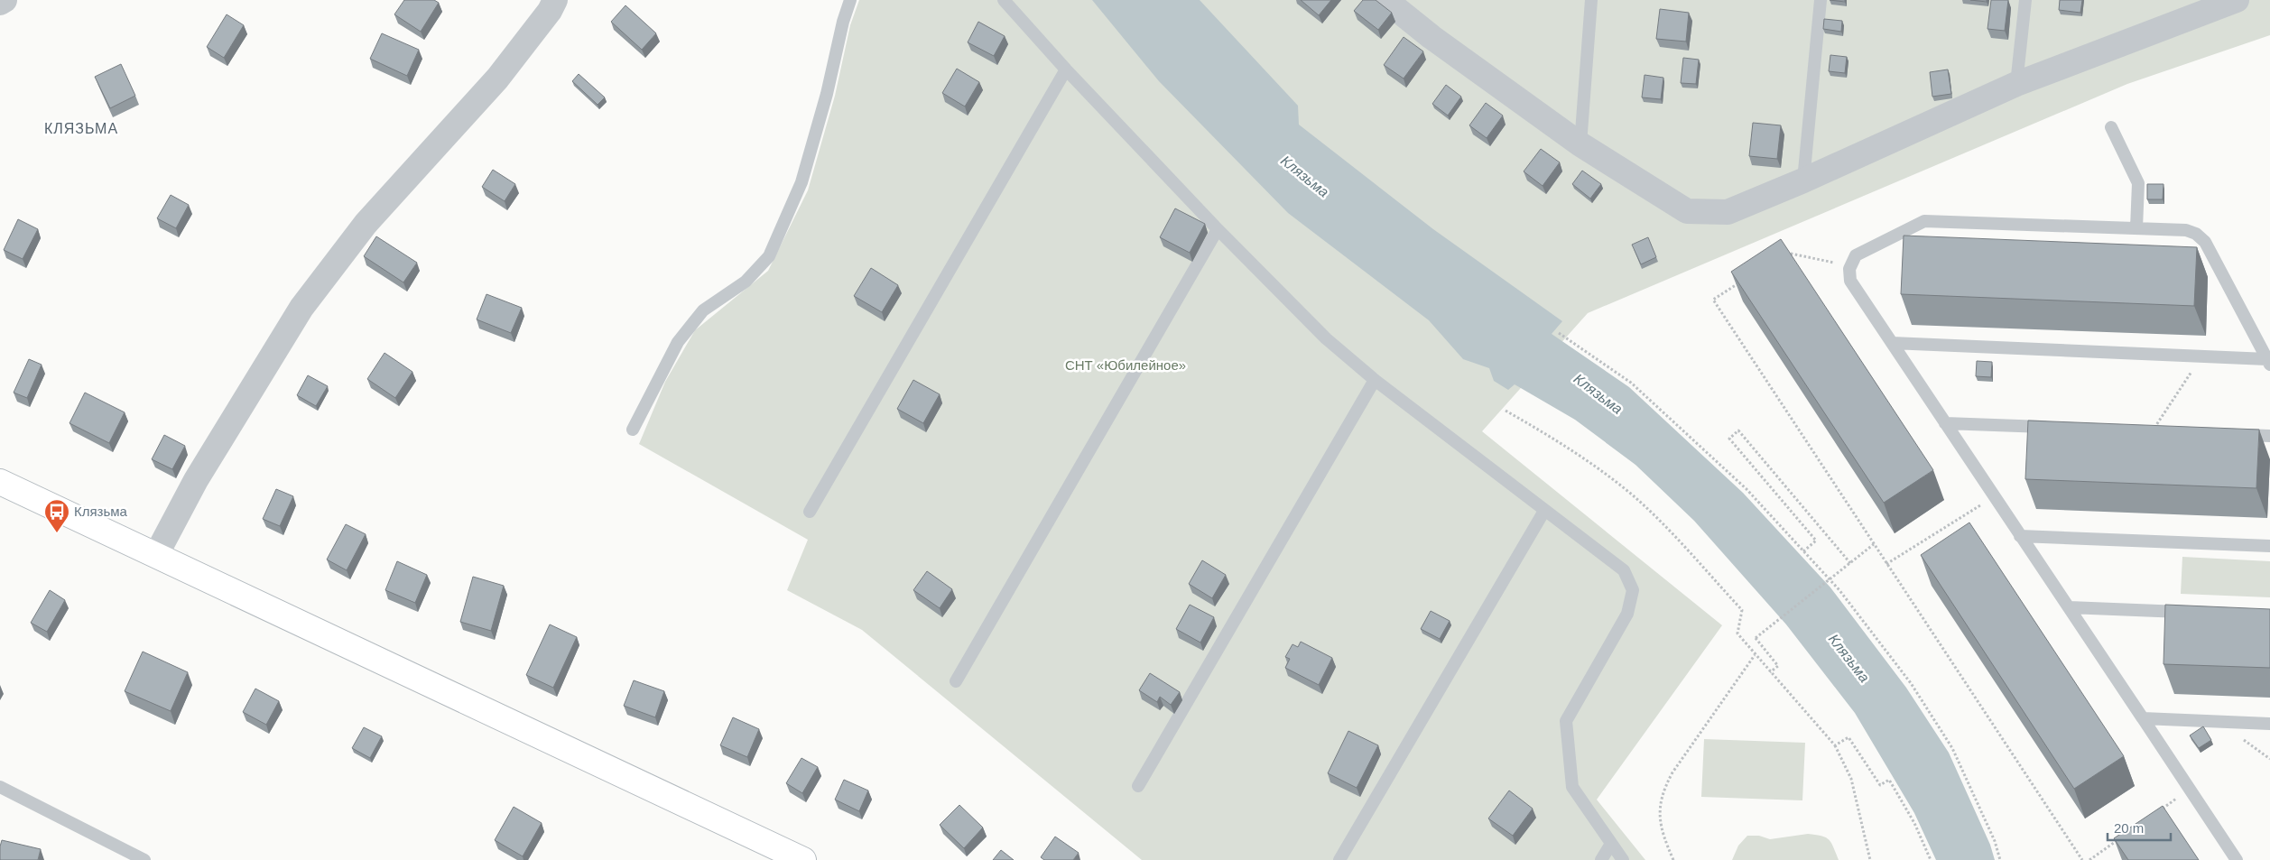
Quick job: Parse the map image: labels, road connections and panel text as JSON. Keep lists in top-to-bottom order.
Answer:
{
  "districts": ["КЛЯЗЬМА"],
  "water": ["Клязьма"],
  "parks": ["СНТ «Юбилейное»"],
  "places": {
    "bus stop": ["Клязьма"]
  },
  "scale_bar": "20 m"
}
